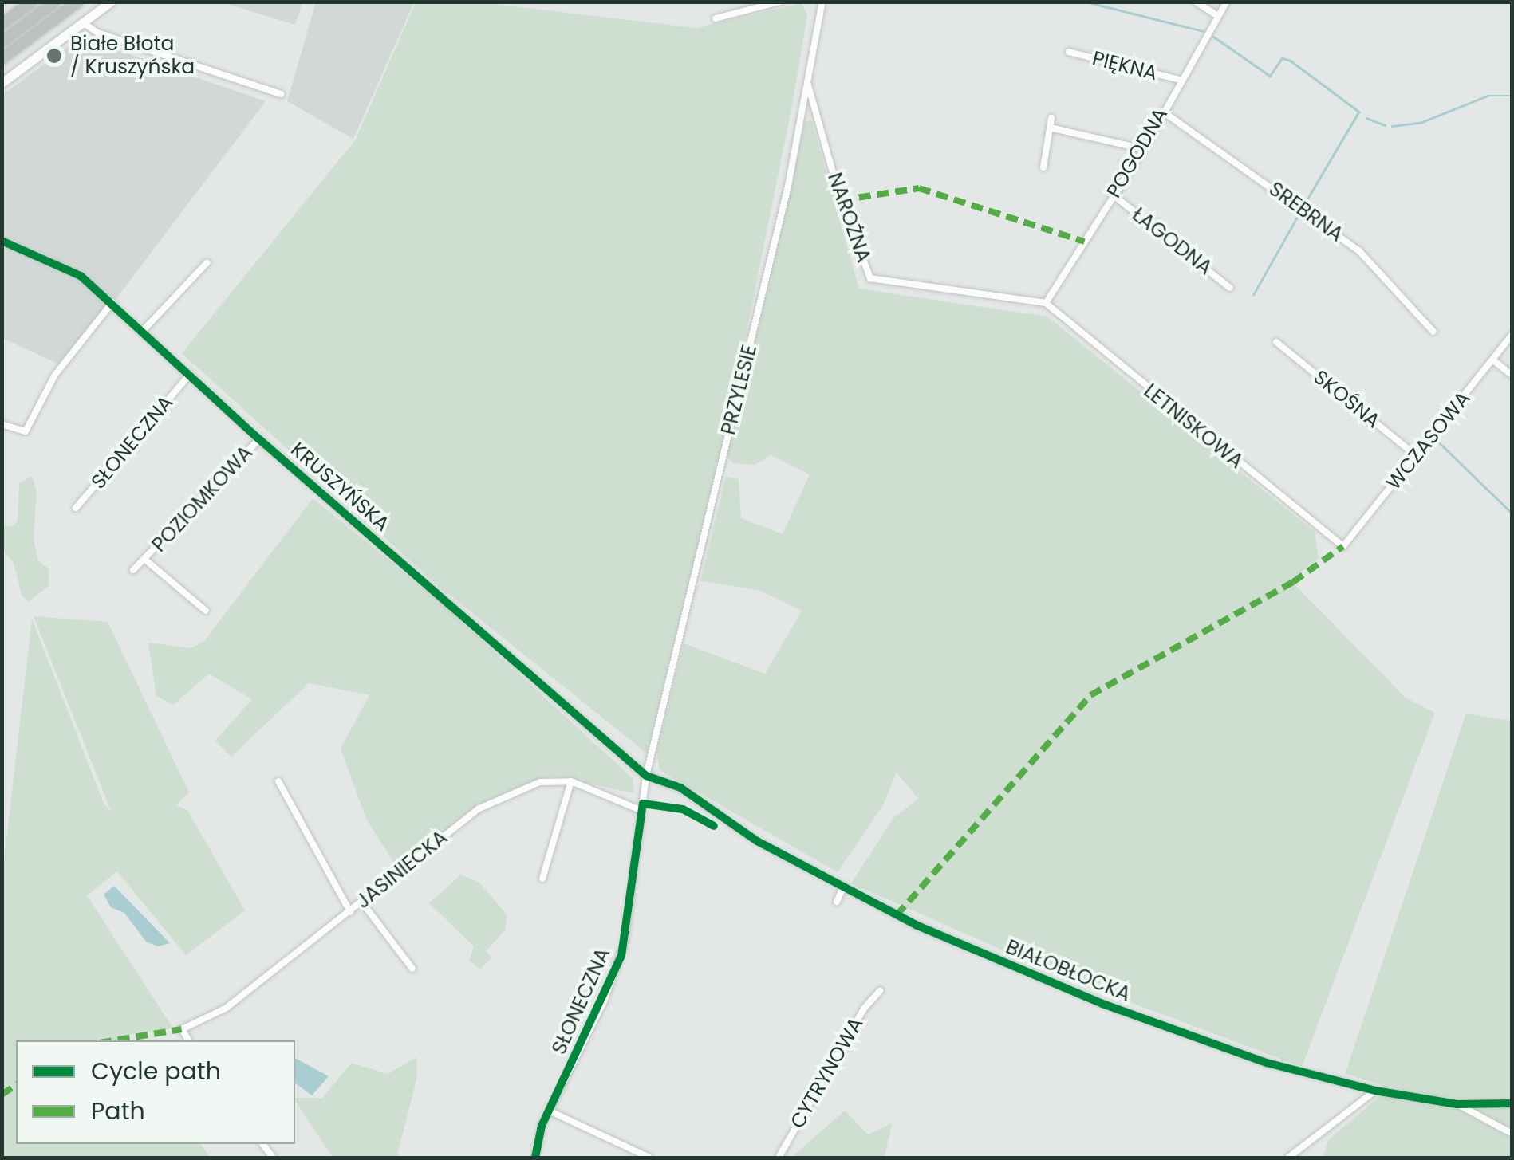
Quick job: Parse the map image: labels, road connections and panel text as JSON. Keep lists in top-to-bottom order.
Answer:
{
  "streets": {
    "street": [
      "PIĘKNA",
      "POGODNA",
      "SREBRNA",
      "NAROŻNA",
      "ŁAGODNA",
      "PRZYLESIE",
      "SKOŚNA",
      "LETNISKOWA",
      "WCZASOWA",
      "SŁONECZNA",
      "KRUSZYŃSKA",
      "POZIOMKOWA",
      "JASINIECKA",
      "BIAŁOBŁOCKA",
      "CYTRYNOWA"
    ]
  },
  "crossings": [
    ["PIĘKNA", "POGODNA"],
    ["POGODNA", "SREBRNA"],
    ["POGODNA", "NAROŻNA"],
    ["POGODNA", "ŁAGODNA"],
    ["POGODNA", "LETNISKOWA"],
    ["NAROŻNA", "PRZYLESIE"],
    ["NAROŻNA", "LETNISKOWA"],
    ["PRZYLESIE", "SŁONECZNA"],
    ["PRZYLESIE", "KRUSZYŃSKA"],
    ["PRZYLESIE", "BIAŁOBŁOCKA"],
    ["SKOŚNA", "WCZASOWA"],
    ["LETNISKOWA", "WCZASOWA"],
    ["SŁONECZNA", "KRUSZYŃSKA"],
    ["SŁONECZNA", "BIAŁOBŁOCKA"],
    ["KRUSZYŃSKA", "POZIOMKOWA"],
    ["KRUSZYŃSKA", "BIAŁOBŁOCKA"]
  ],
  "places": ["Białe Błota / Kruszyńska"],
  "legend": ["Cycle path", "Path"]
}
